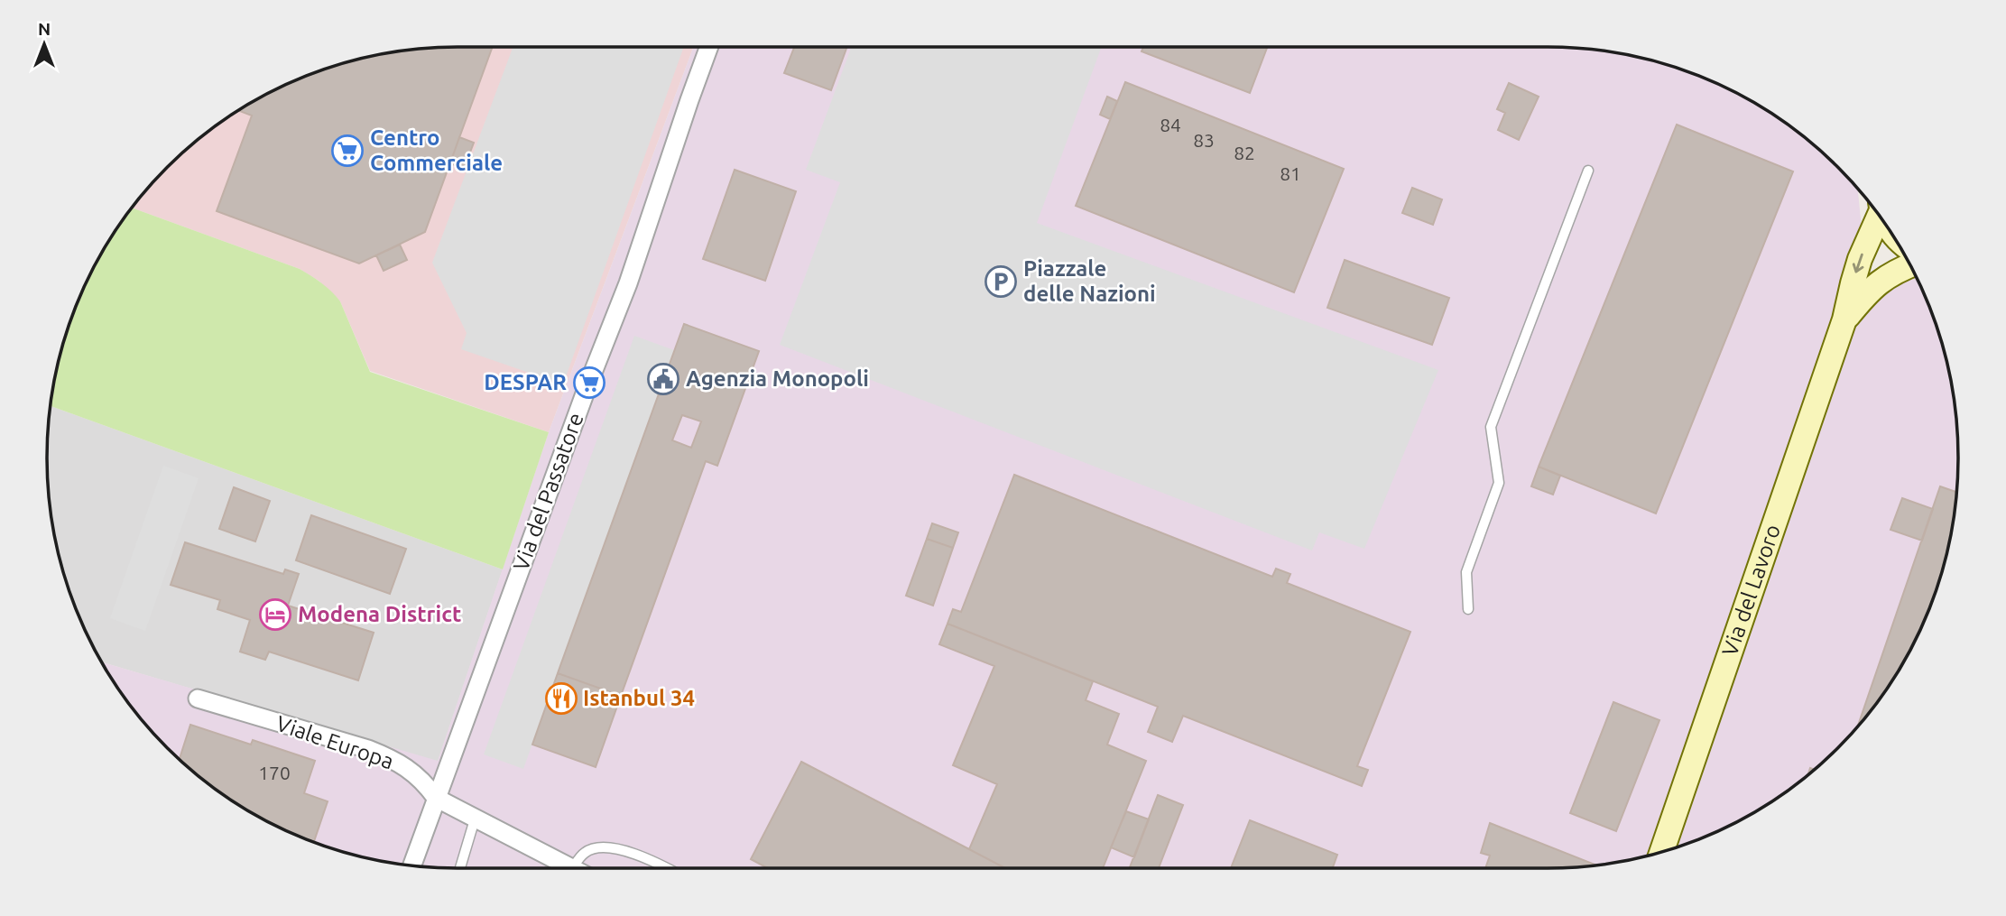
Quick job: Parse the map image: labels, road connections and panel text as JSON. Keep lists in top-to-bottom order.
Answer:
{
  "streets": {
    "main road": ["Via del Lavoro"],
    "street": ["Via del Passatore", "Viale Europa"]
  },
  "crossings": [
    ["Via del Passatore", "Viale Europa"]
  ],
  "places": {
    "supermarket": ["Centro Commerciale", "DESPAR"],
    "parking": ["Piazzale delle Nazioni"],
    "public building": ["Agenzia Monopoli"],
    "hotel": ["Modena District"],
    "restaurant": ["Istanbul 34"]
  },
  "house_numbers": [
    "84",
    "83",
    "82",
    "81",
    "170"
  ],
  "north": "top"
}
